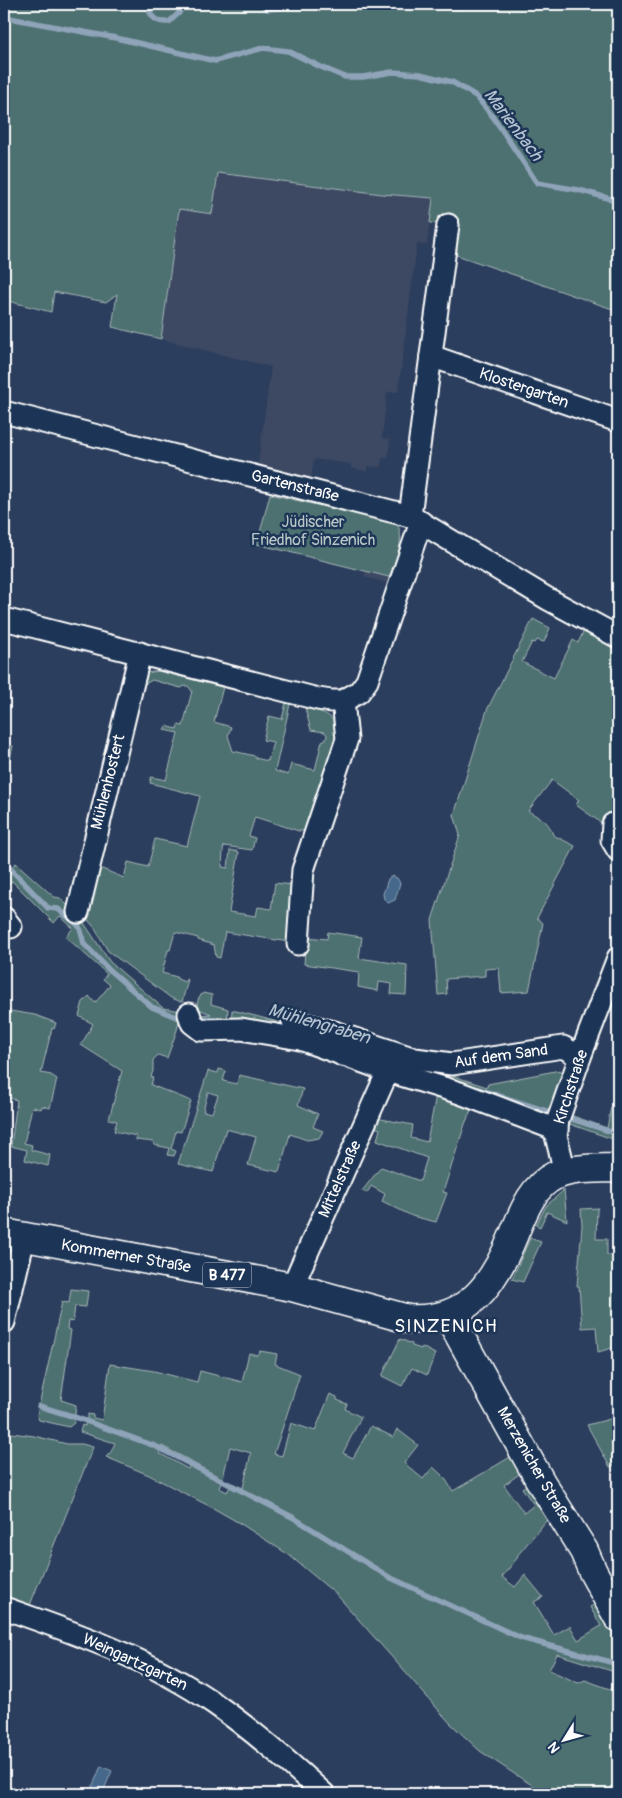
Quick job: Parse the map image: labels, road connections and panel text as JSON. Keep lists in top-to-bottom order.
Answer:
{
  "streets": {
    "main road": ["Kommerner Straße", "B 477", "Merzenicher Straße"],
    "street": [
      "Klostergarten",
      "Gartenstraße",
      "Mühlenhostert",
      "Auf dem Sand",
      "Kirchstraße",
      "Mittelstraße",
      "Weingartzgarten"
    ]
  },
  "crossings": [
    ["Auf dem Sand", "Kirchstraße"],
    ["Auf dem Sand", "Mittelstraße"],
    ["Kirchstraße", "Kommerner Straße"],
    ["Mittelstraße", "Kommerner Straße"],
    ["Kommerner Straße", "Merzenicher Straße"]
  ],
  "districts": ["SINZENICH"],
  "water": ["Marienbach", "Mühlengraben"],
  "parks": ["Jüdischer Friedhof Sinzenich"],
  "north": "bottom left"
}
